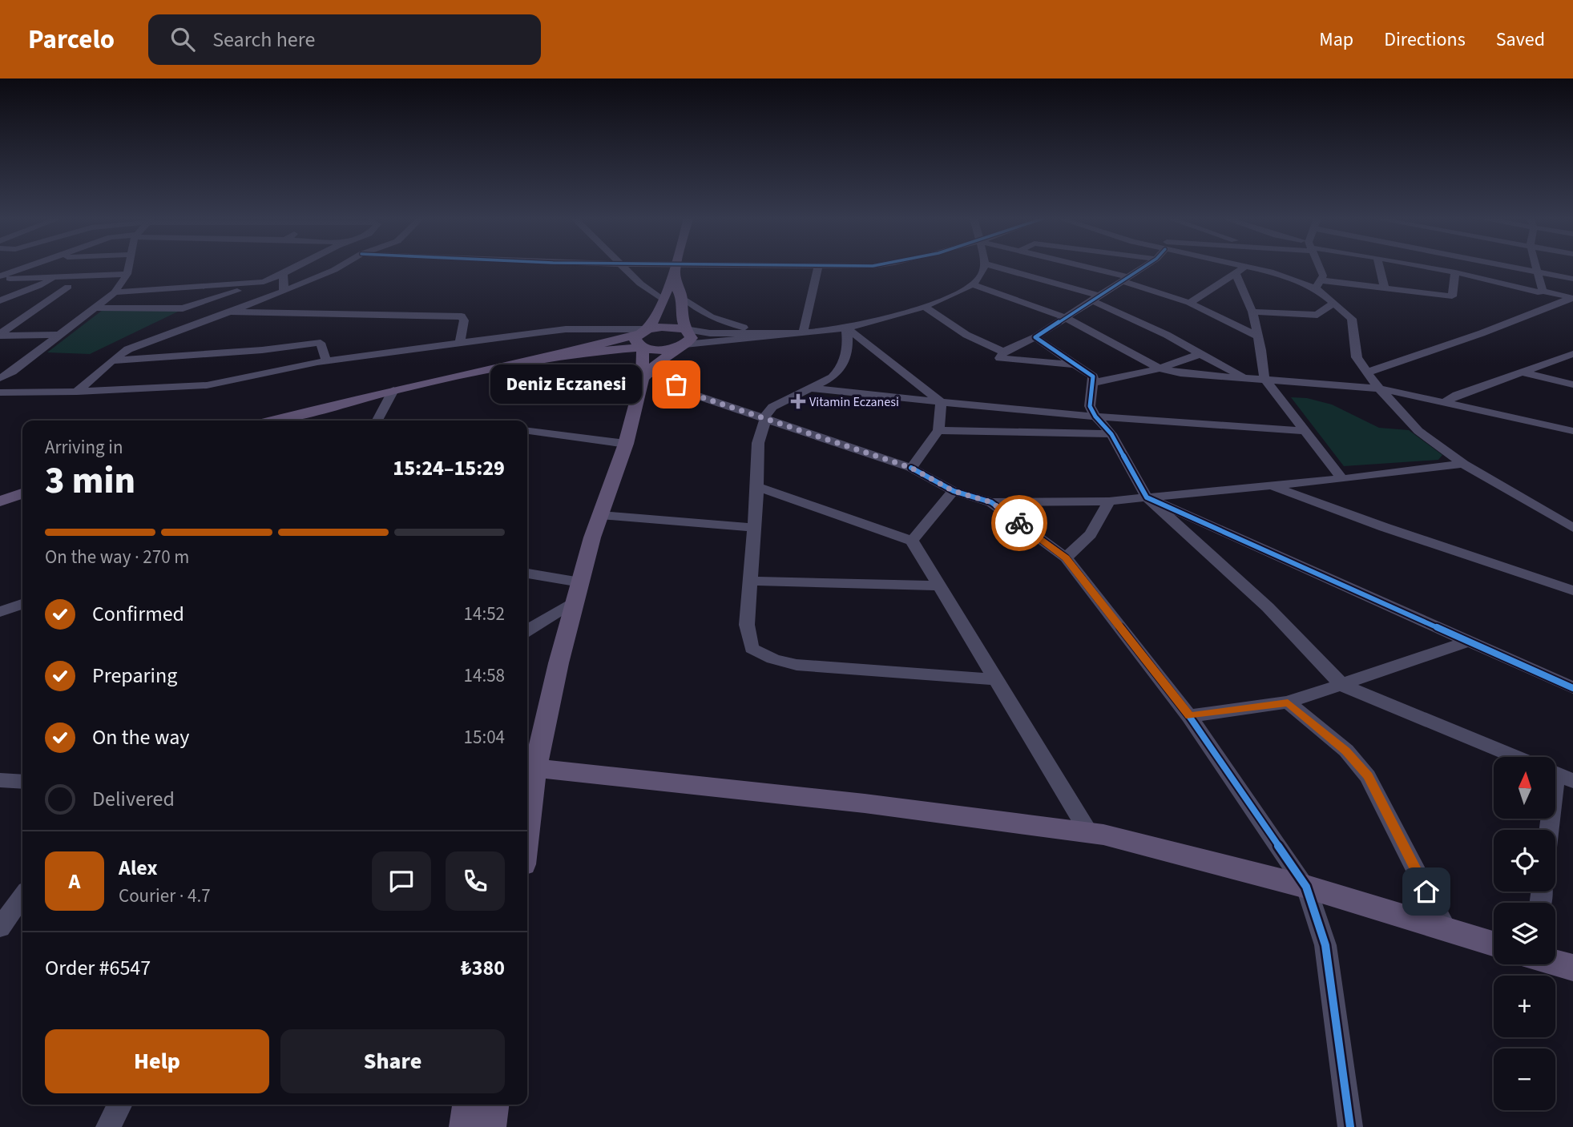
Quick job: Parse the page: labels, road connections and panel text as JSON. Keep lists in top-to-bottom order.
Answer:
{
  "places": {
    "other": ["Deniz Eczanesi"],
    "health": ["Vitamin Eczanesi"]
  },
  "north": "top",
  "page": {
    "header": "Parcelo",
    "search": "Search here",
    "nav": ["Map", "Directions", "Saved"],
    "bubble": "Deniz Eczanesi",
    "heading": ["3 min", "Arriving in", "15:24–15:29"],
    "panel": [
      "Alex",
      "Courier · 4.7",
      "Order #6547",
      "₺380"
    ],
    "bar": "On the way · 270 m",
    "list": [
      ["Confirmed", "14:52"],
      ["Preparing", "14:58"],
      ["On the way", "15:04"],
      "Delivered"
    ],
    "map_buttons": ["+", "−"],
    "round": "A",
    "buttons": ["Help", "Share"]
  }
}
